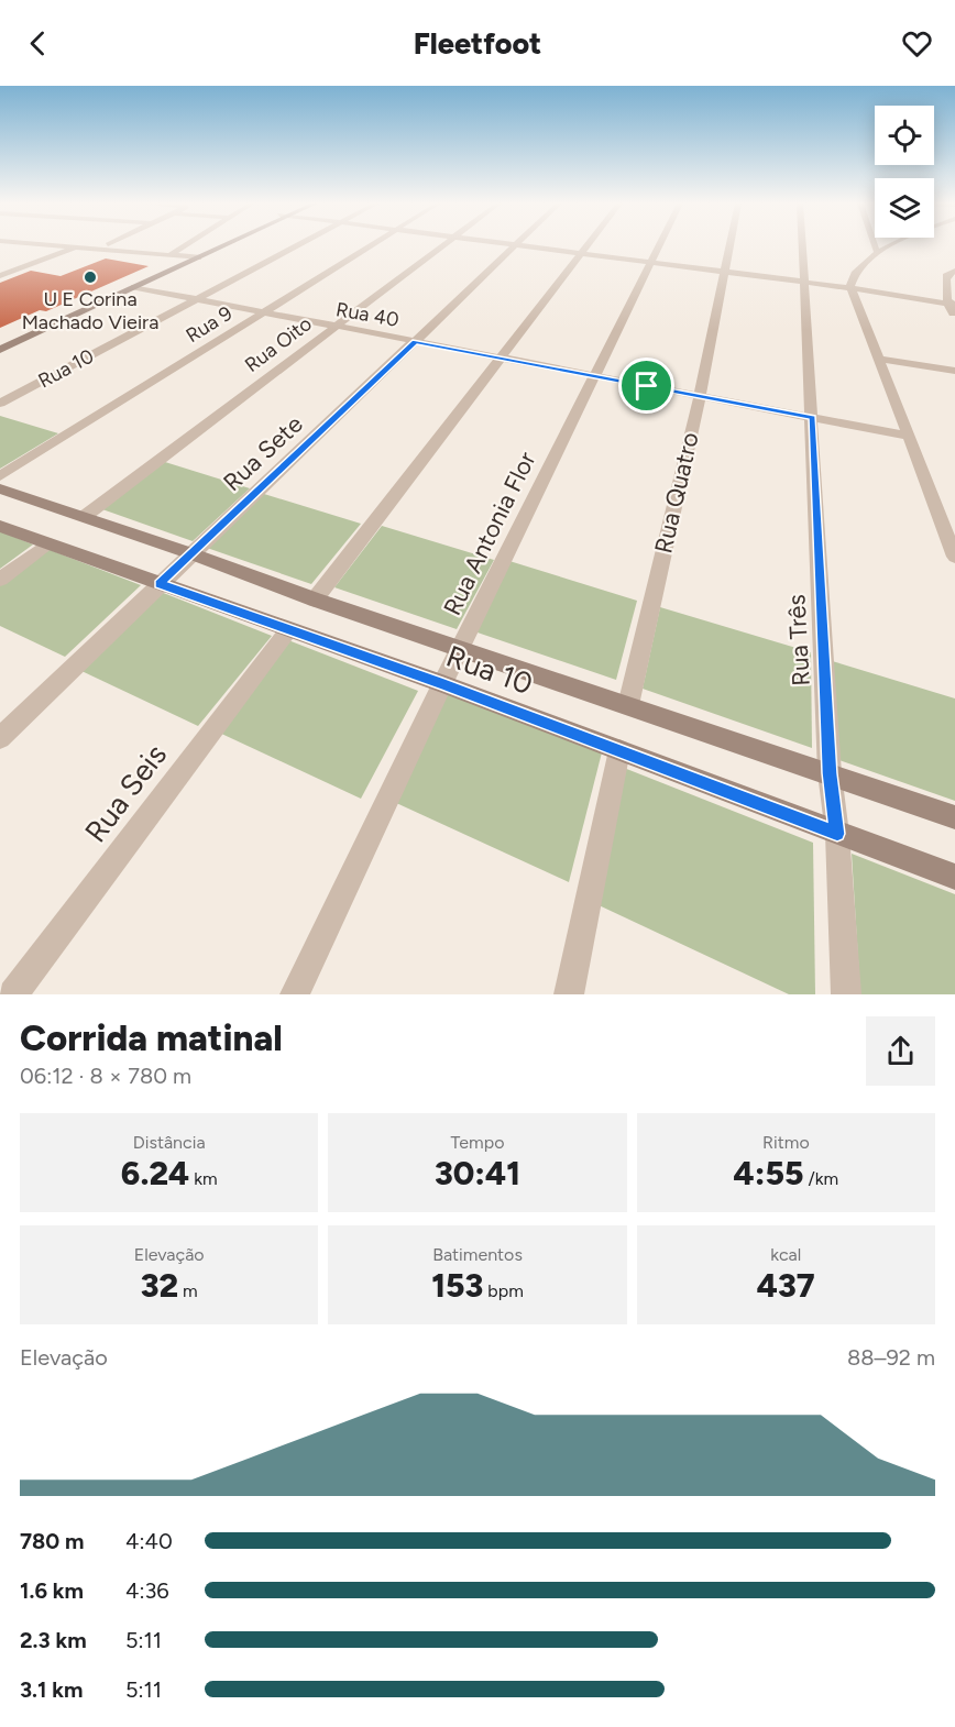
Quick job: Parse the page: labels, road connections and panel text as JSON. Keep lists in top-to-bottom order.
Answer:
{
  "streets": {
    "street": [
      "Rua 40",
      "Rua 9",
      "Rua Oito",
      "Rua 10",
      "Rua Sete",
      "Rua Quatro",
      "Rua Antonia Flor",
      "Rua Três",
      "Rua Seis"
    ]
  },
  "crossings": [
    ["Rua 40", "Rua 9"],
    ["Rua 40", "Rua Oito"],
    ["Rua 40", "Rua 10"],
    ["Rua 40", "Rua Sete"],
    ["Rua 40", "Rua Quatro"],
    ["Rua 40", "Rua Antonia Flor"],
    ["Rua 40", "Rua Três"],
    ["Rua Oito", "Rua 10"],
    ["Rua 10", "Rua Sete"],
    ["Rua 10", "Rua Quatro"],
    ["Rua 10", "Rua Antonia Flor"],
    ["Rua 10", "Rua Três"],
    ["Rua 10", "Rua Seis"]
  ],
  "places": ["U E Corina Machado Vieira"],
  "page": {
    "header": "Fleetfoot",
    "heading": ["Corrida matinal", "06:12 · 8 × 780 m"],
    "stats": [
      ["Distância", "6.24 km"],
      ["Tempo", "30:41"],
      ["Ritmo", "4:55 /km"],
      ["Elevação", "32 m"],
      ["Batimentos", "153 bpm"],
      ["kcal", "437"]
    ],
    "chart": ["Elevação", "88–92 m"],
    "list": [
      {
        "name": "780 m",
        "note": "4:40"
      },
      {
        "name": "1.6 km",
        "note": "4:36"
      },
      {
        "name": "2.3 km",
        "note": "5:11"
      },
      {
        "name": "3.1 km",
        "note": "5:11"
      }
    ]
  }
}
